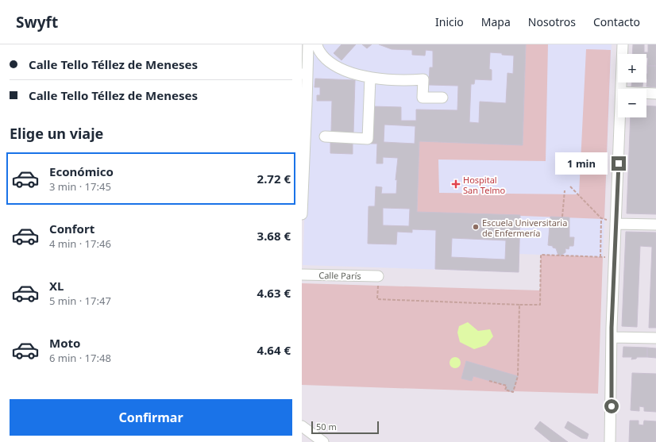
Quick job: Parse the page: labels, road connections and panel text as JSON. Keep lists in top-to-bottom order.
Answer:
{
  "streets": {
    "street": ["Calle París"]
  },
  "places": {
    "health": ["Hospital San Telmo"],
    "other": ["Escuela Universitaria de Enfermería"]
  },
  "scale_bar": "50 m",
  "page": {
    "header": "Swyft",
    "nav": [
      "Inicio",
      "Mapa",
      "Nosotros",
      "Contacto"
    ],
    "banner": ["Calle Tello Téllez de Meneses", "Calle Tello Téllez de Meneses"],
    "map_buttons": ["+", "−"],
    "heading": "Elige un viaje",
    "list": [
      {
        "name": "Económico",
        "note": "3 min · 17:45",
        "value": "2.72 €"
      },
      {
        "name": "Confort",
        "note": "4 min · 17:46",
        "value": "3.68 €"
      },
      {
        "name": "XL",
        "note": "5 min · 17:47",
        "value": "4.63 €"
      },
      {
        "name": "Moto",
        "note": "6 min · 17:48",
        "value": "4.64 €"
      }
    ],
    "bubble": "1 min",
    "buttons": "Confirmar",
    "scale": "50 m"
  }
}
